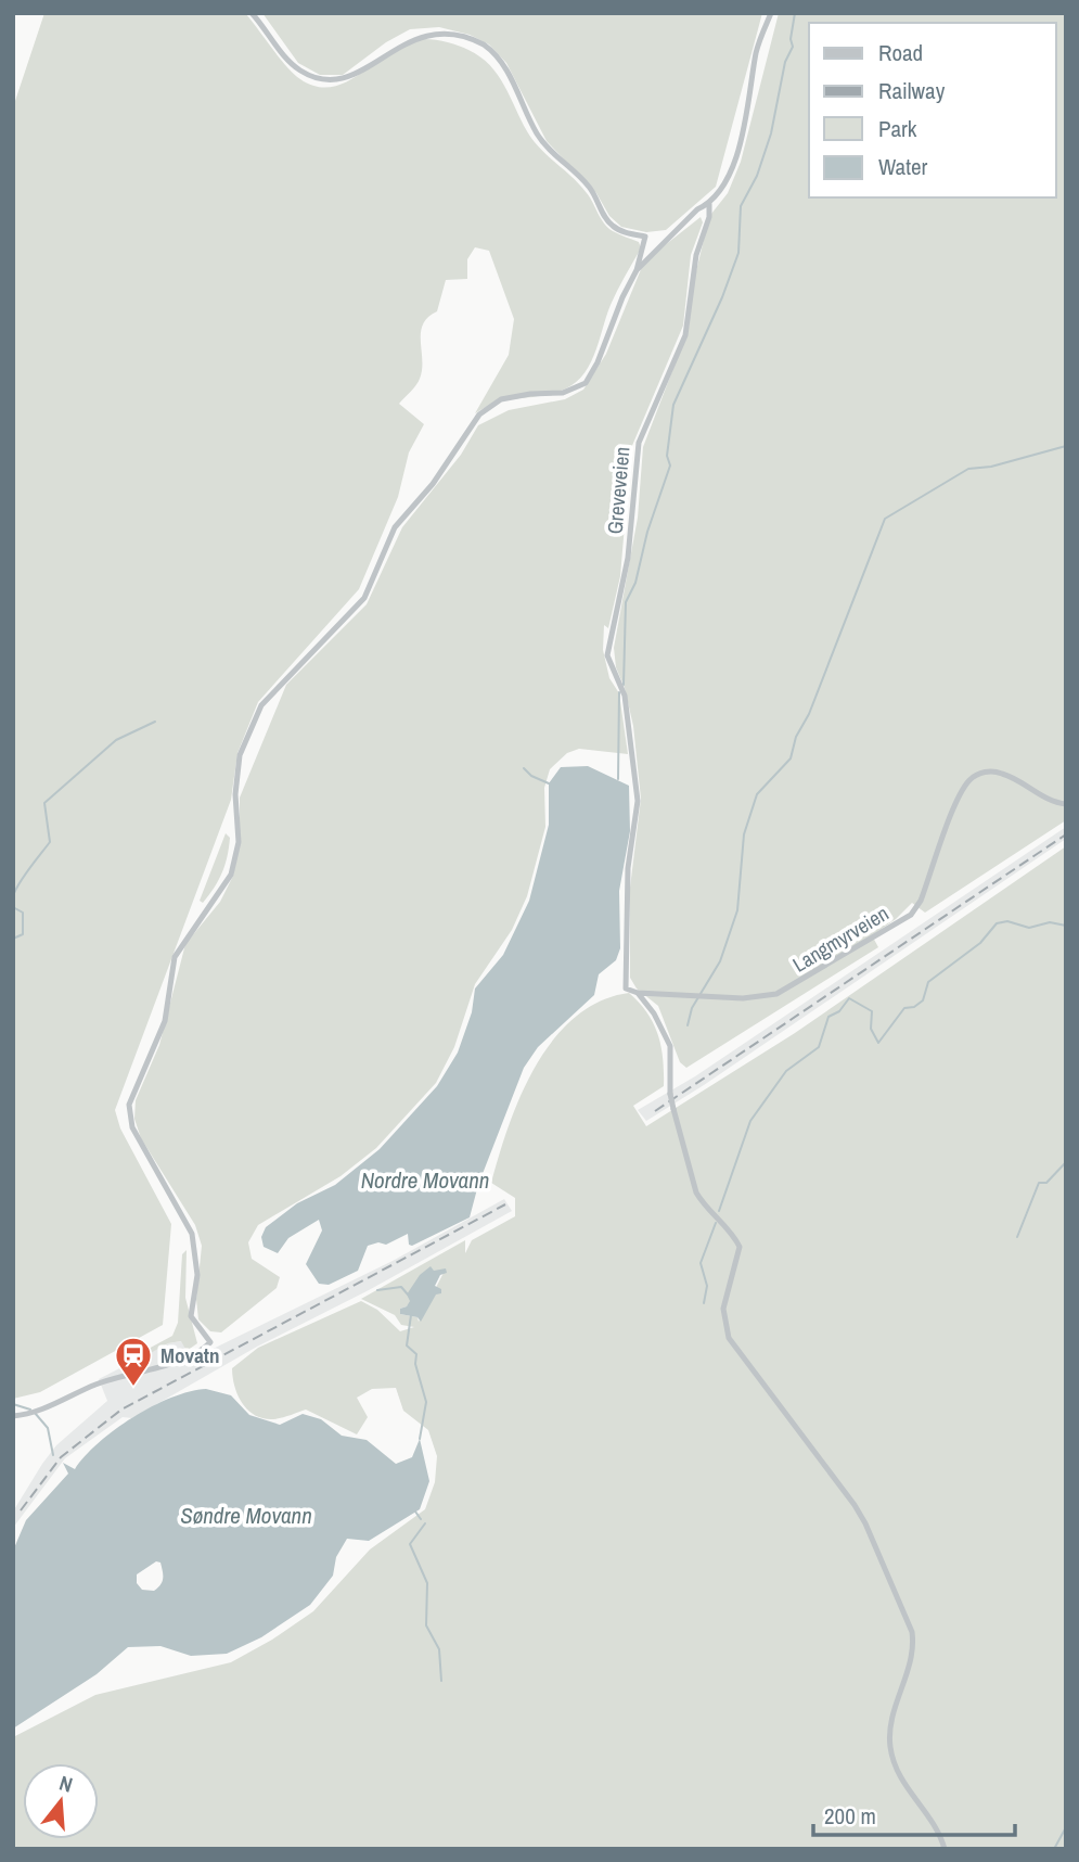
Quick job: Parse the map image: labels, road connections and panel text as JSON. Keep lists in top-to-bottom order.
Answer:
{
  "streets": {
    "street": ["Greveveien", "Langmyrveien"]
  },
  "crossings": [
    ["Greveveien", "Langmyrveien"]
  ],
  "water": ["Nordre Movann", "Søndre Movann"],
  "places": {
    "station": ["Movatn"]
  },
  "legend": [
    "Road",
    "Railway",
    "Park",
    "Water"
  ],
  "scale_bar": "200 m",
  "north": "top"
}
